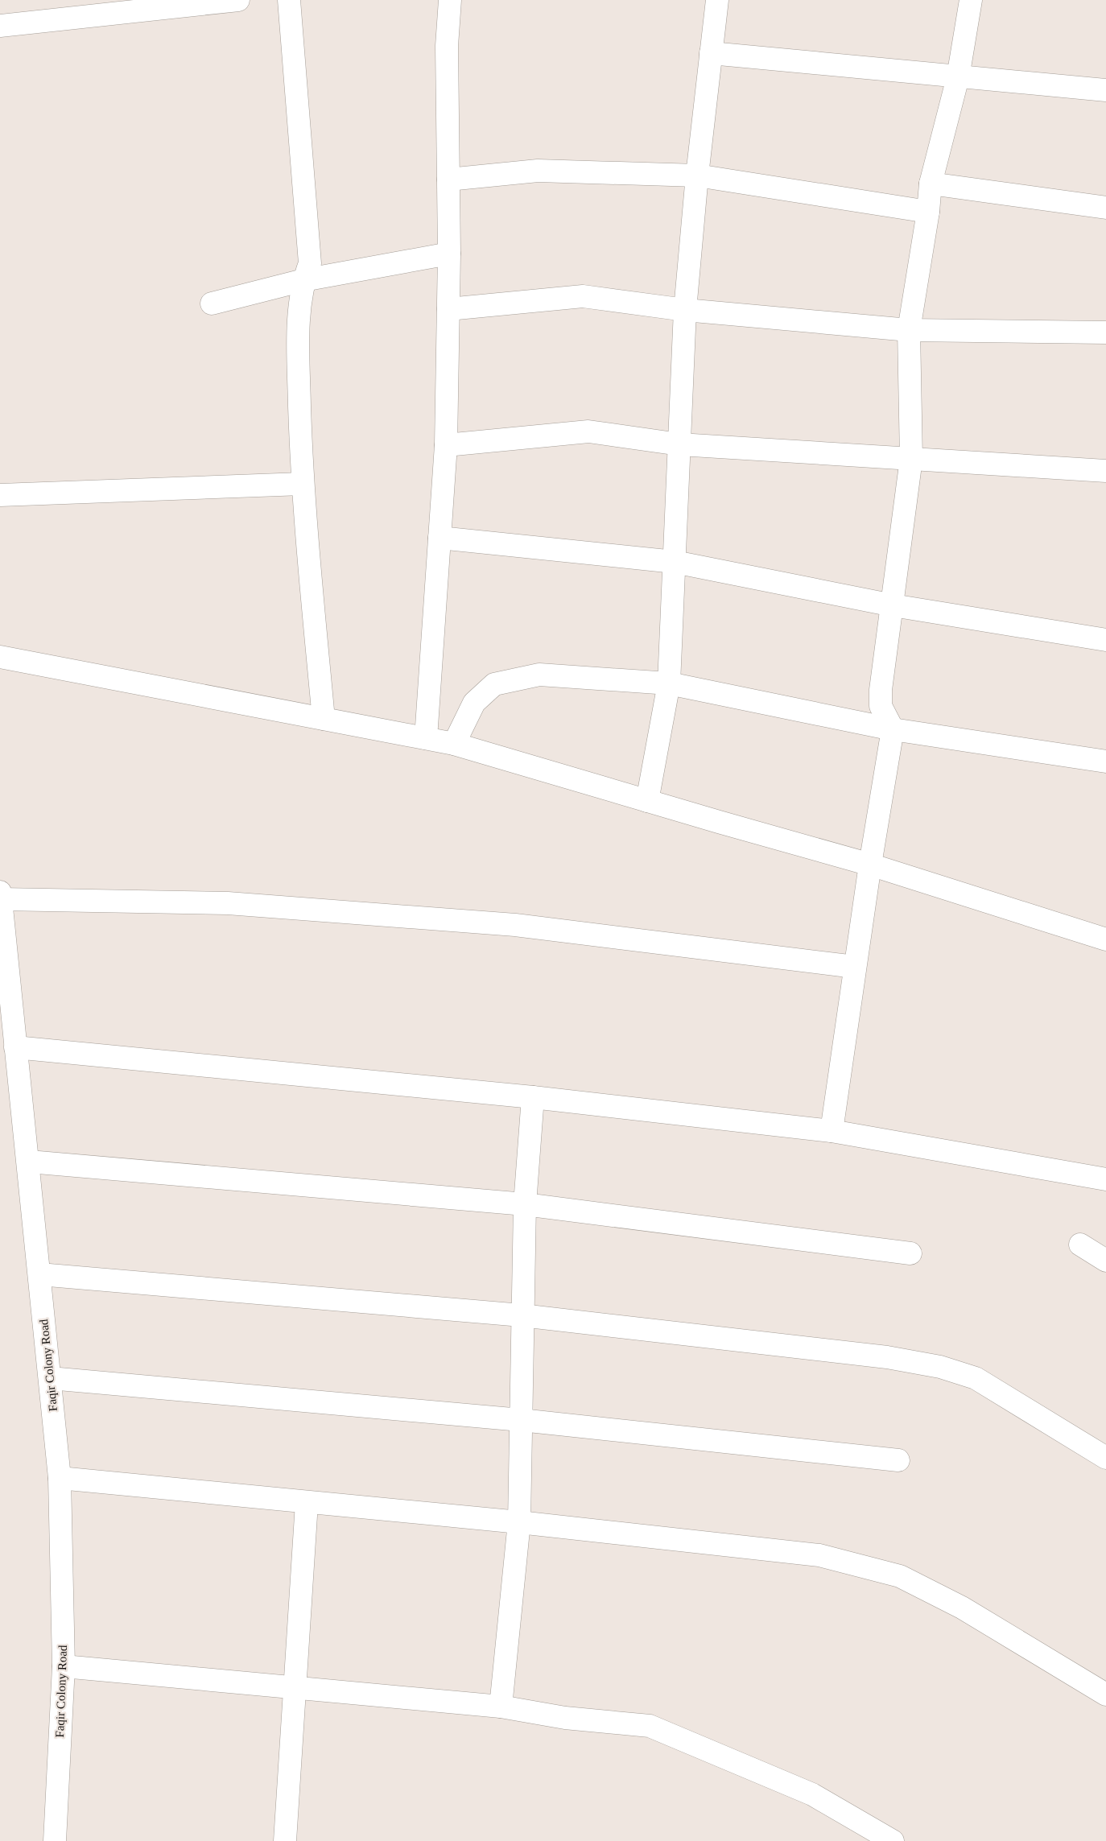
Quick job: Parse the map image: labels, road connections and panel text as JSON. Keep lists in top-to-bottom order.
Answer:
{
  "streets": {
    "street": ["Faqir Colony Road"]
  }
}
